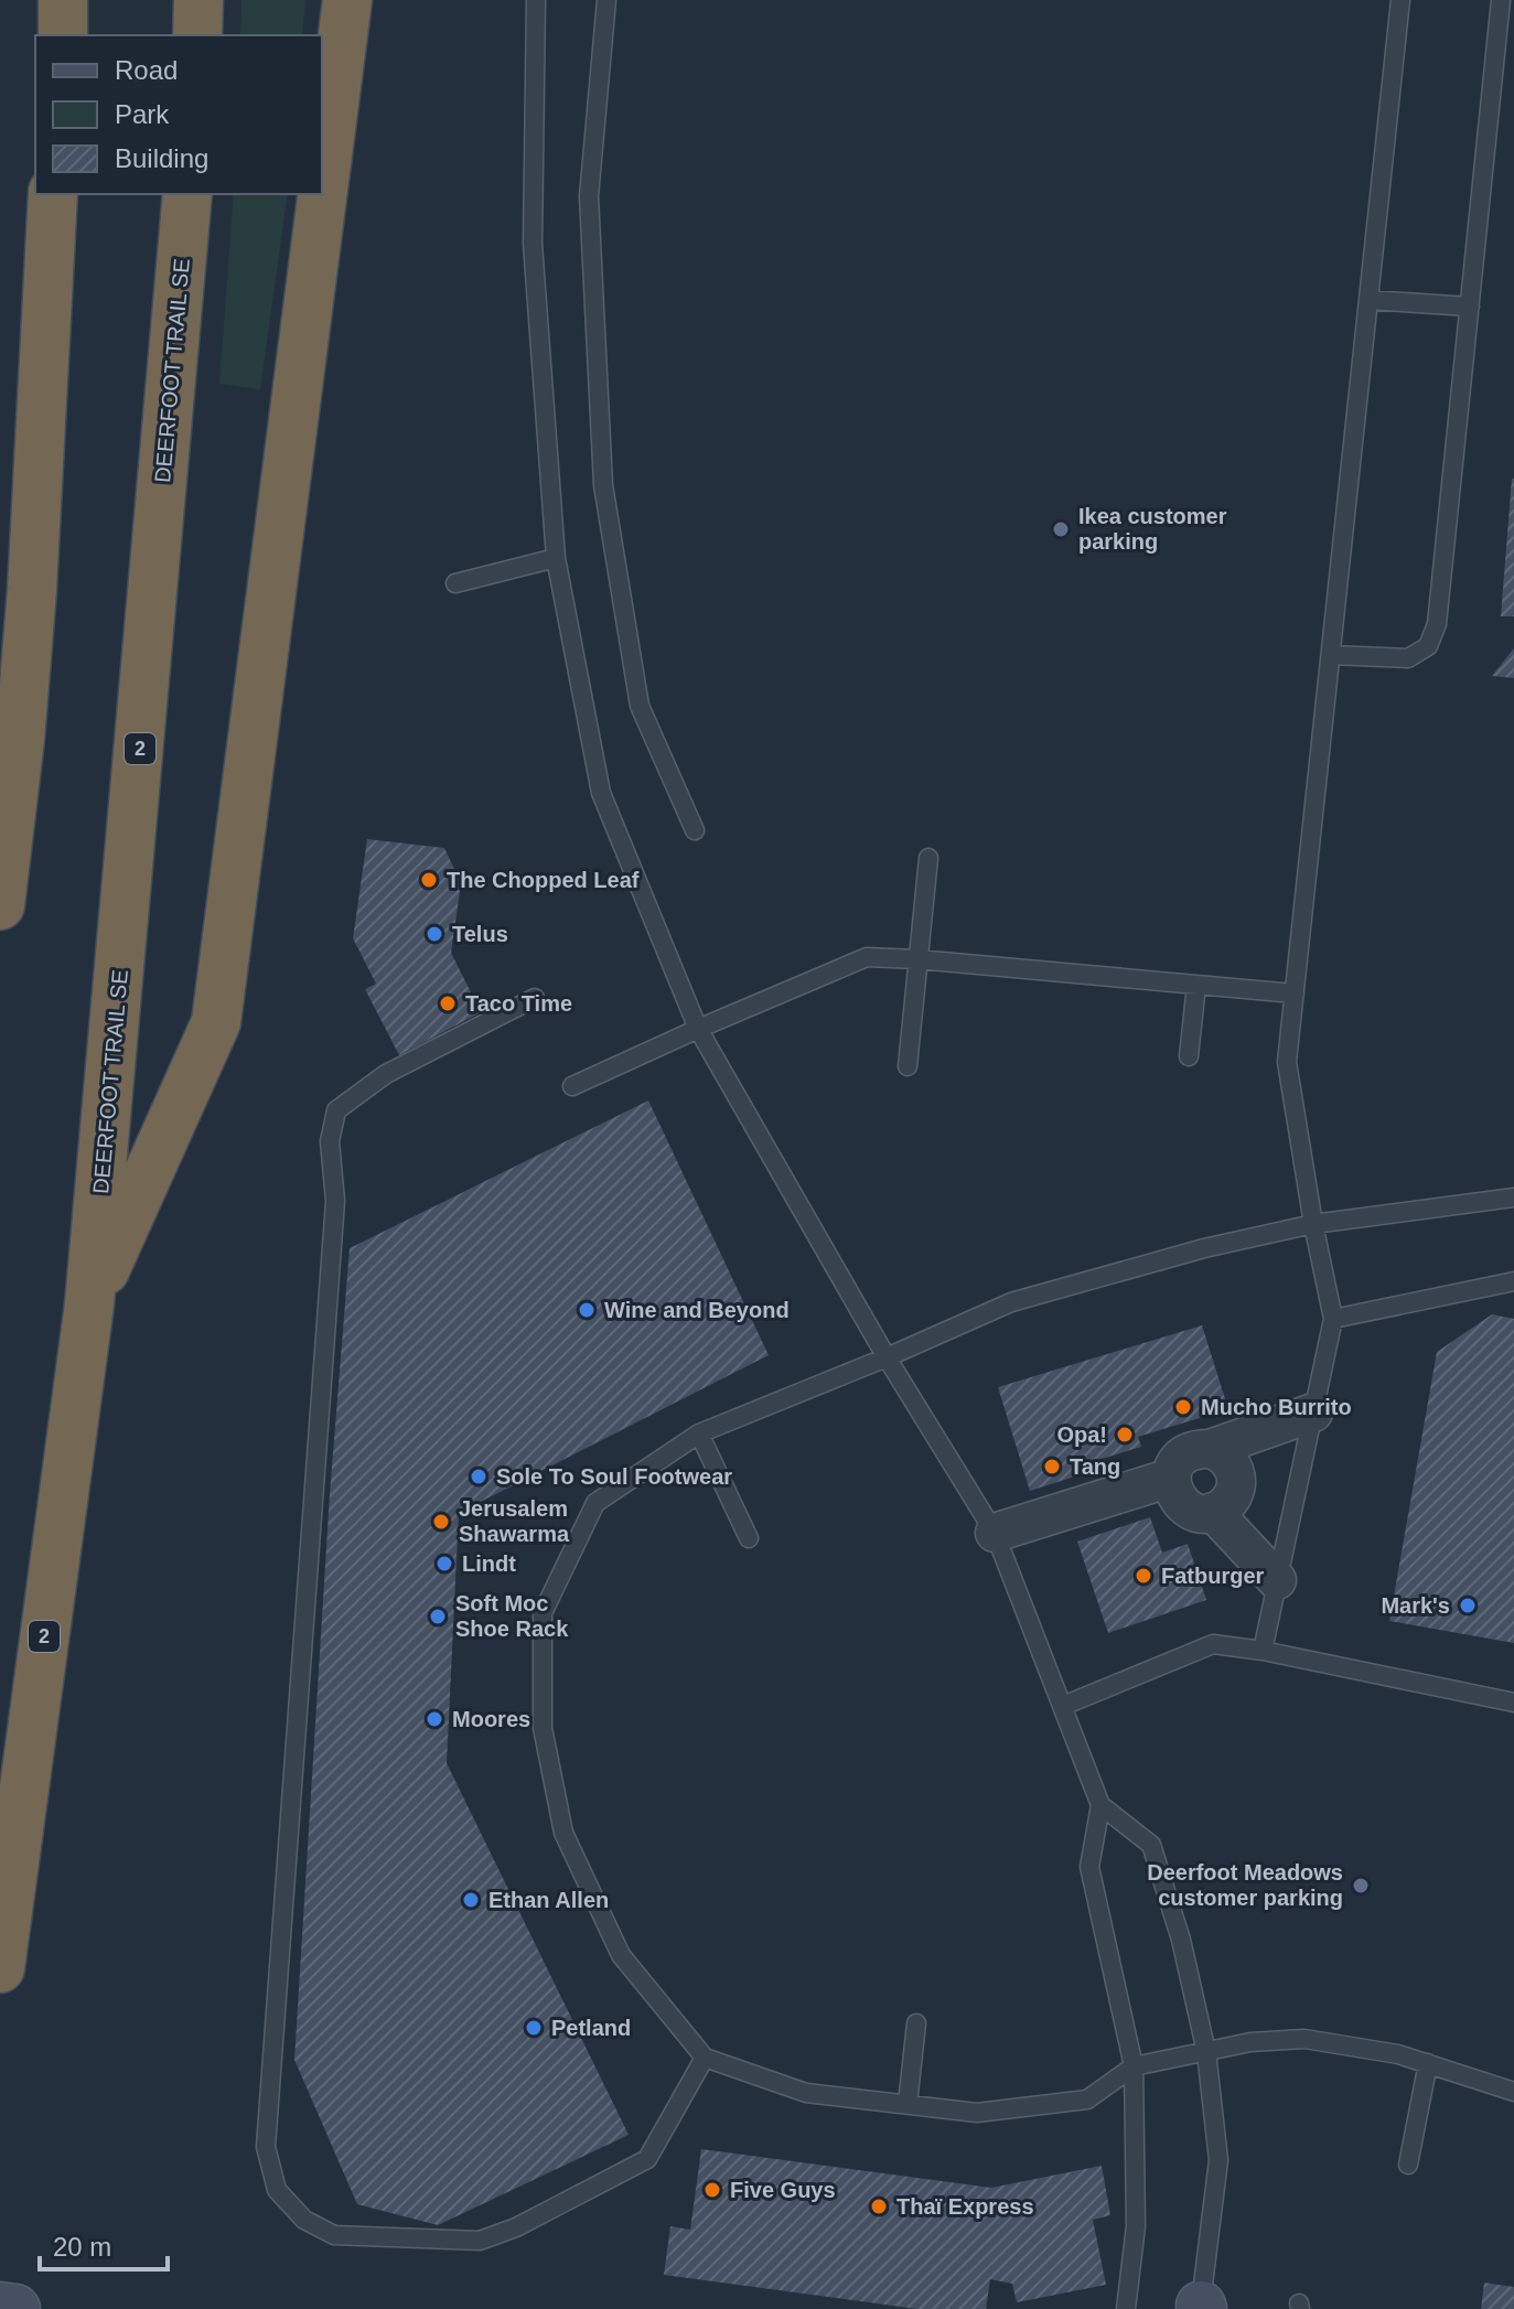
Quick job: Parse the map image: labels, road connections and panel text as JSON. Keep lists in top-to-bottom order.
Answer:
{
  "streets": {
    "highway": ["DEERFOOT TRAIL SE", "2"]
  },
  "places": [
    "Ikea customer parking",
    "The Chopped Leaf",
    "Telus",
    "Taco Time",
    "Wine and Beyond",
    "Mucho Burrito",
    "Opa!",
    "Tang",
    "Sole To Soul Footwear",
    "Jerusalem Shawarma",
    "Lindt",
    "Fatburger",
    "Mark's",
    "Soft Moc Shoe Rack",
    "Moores",
    "Deerfoot Meadows customer parking",
    "Ethan Allen",
    "Petland",
    "Five Guys",
    "Thaï Express"
  ],
  "legend": ["Road", "Park", "Building"],
  "scale_bar": "20 m"
}
